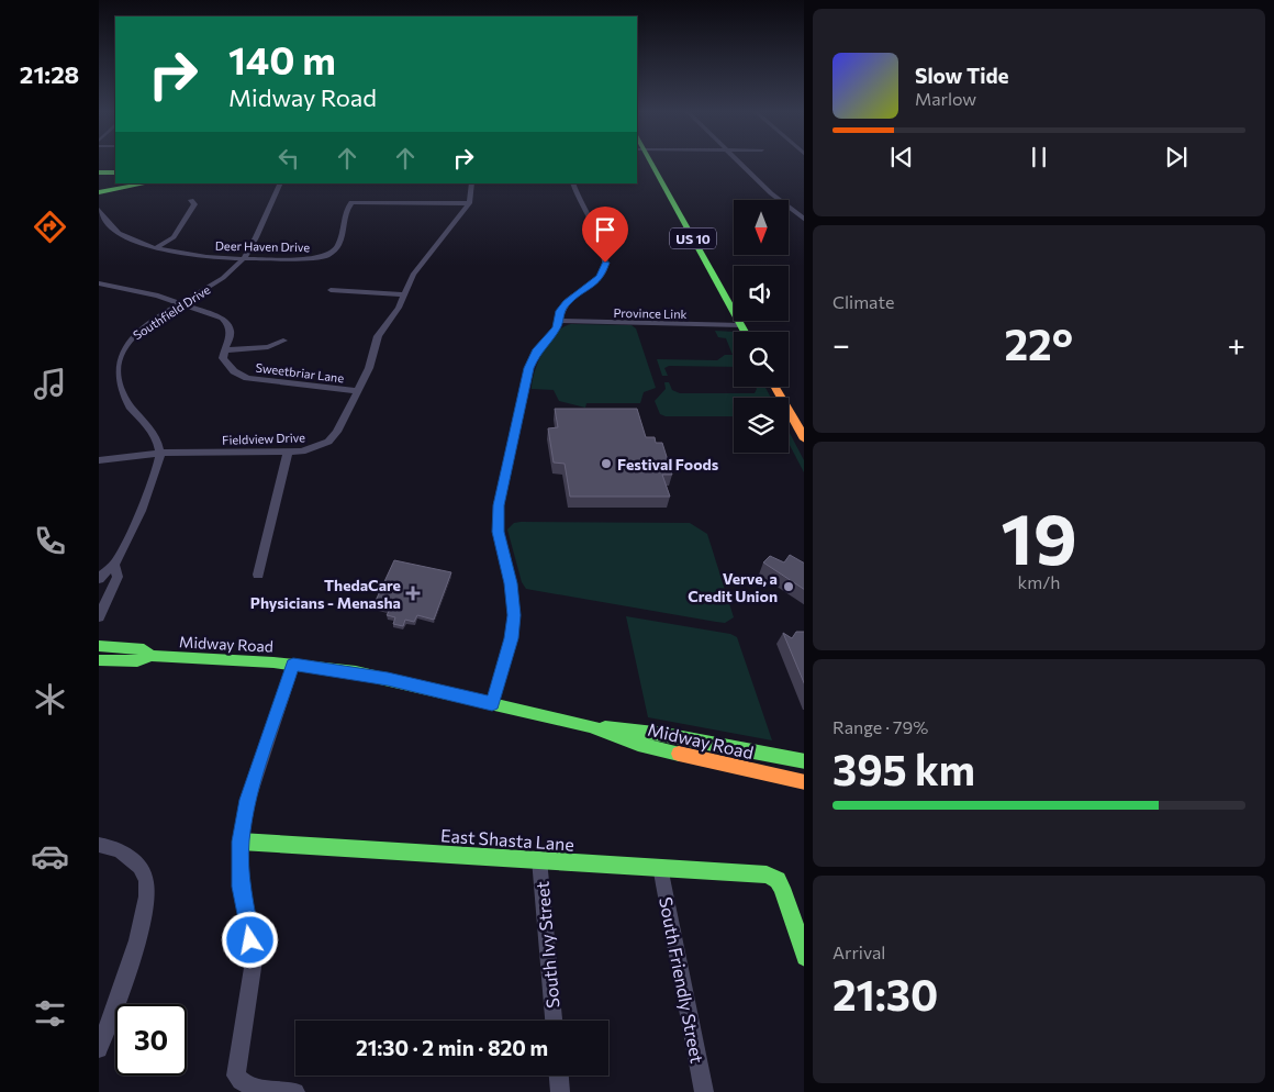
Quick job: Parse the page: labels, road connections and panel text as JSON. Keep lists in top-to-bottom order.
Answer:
{
  "streets": {
    "main road": ["US 10", "Midway Road", "East Shasta Lane"],
    "street": [
      "Deer Haven Drive",
      "Southfield Drive",
      "Province Link",
      "Sweetbriar Lane",
      "Fieldview Drive",
      "South Ivy Street",
      "South Friendly Street"
    ]
  },
  "crossings": [
    ["US 10", "Province Link"],
    ["Deer Haven Drive", "Southfield Drive"],
    ["Deer Haven Drive", "Fieldview Drive"],
    ["Southfield Drive", "Fieldview Drive"],
    ["Sweetbriar Lane", "Fieldview Drive"],
    ["East Shasta Lane", "South Ivy Street"],
    ["East Shasta Lane", "South Friendly Street"]
  ],
  "places": {
    "other": ["Festival Foods", "Verve, a Credit Union"],
    "health": ["ThedaCare Physicians - Menasha"]
  },
  "north": "bottom",
  "page": {
    "tabs": "21:28",
    "turn": ["140 m", "Midway Road"],
    "song": ["Slow Tide", "Marlow"],
    "tile": [
      "Climate",
      ["19", "km/h"],
      ["Range · 79%", "395 km"],
      ["Arrival", "21:30"]
    ],
    "heat": ["−", "22°", "+"],
    "limit": "30",
    "trip": "21:30 · 2 min · 820 m"
  }
}
